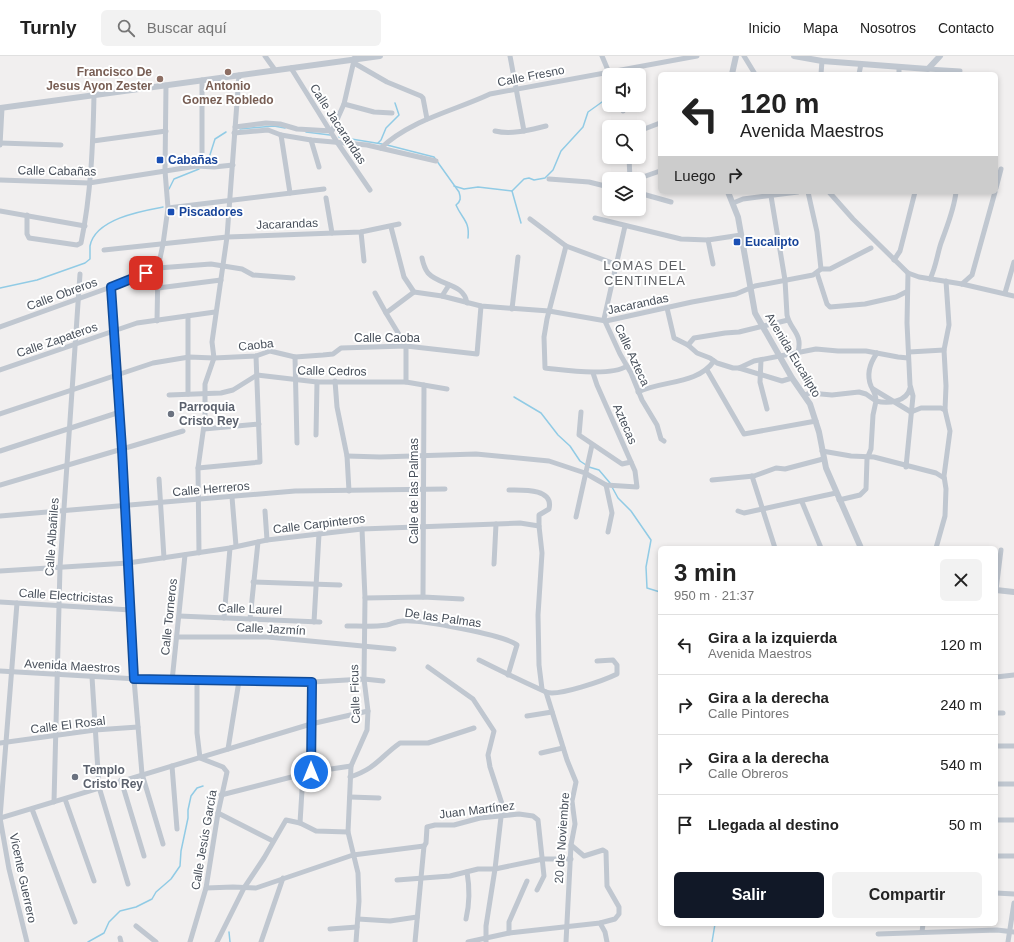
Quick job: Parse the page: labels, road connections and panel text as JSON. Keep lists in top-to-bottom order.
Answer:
{
  "streets": {
    "street": [
      "Calle Fresno",
      "Calle Jacarandas",
      "Calle Cabañas",
      "Jacarandas",
      "Calle Obreros",
      "Calle Caoba",
      "Calle Zapateros",
      "Caoba",
      "Calle Azteca",
      "Avenida Eucalipto",
      "Calle Cedros",
      "Aztecas",
      "Calle Herreros",
      "Calle de las Palmas",
      "Calle Carpinteros",
      "Calle Albañiles",
      "Calle Electricistas",
      "Calle Laurel",
      "Calle Torneros",
      "De las Palmas",
      "Calle Jazmín",
      "Avenida Maestros",
      "Calle Ficus",
      "Calle El Rosal",
      "Juan Martínez",
      "20 de Noviembre",
      "Calle Jesús García",
      "Vicente Guerrero"
    ]
  },
  "crossings": [
    ["Jacarandas", "Calle Caoba"],
    ["Jacarandas", "Calle Azteca"],
    ["Jacarandas", "Avenida Eucalipto"],
    ["Calle Obreros", "Calle Albañiles"],
    ["Calle Caoba", "Caoba"],
    ["Calle Zapateros", "Calle Albañiles"],
    ["Caoba", "Calle Albañiles"],
    ["Calle Cedros", "Calle de las Palmas"],
    ["Calle Herreros", "Calle de las Palmas"],
    ["Calle Herreros", "Calle Albañiles"],
    ["Calle de las Palmas", "Calle Carpinteros"],
    ["Calle Carpinteros", "Calle Albañiles"],
    ["Calle Carpinteros", "Calle Torneros"],
    ["Calle Carpinteros", "Calle Ficus"],
    ["Calle Carpinteros", "20 de Noviembre"],
    ["Calle Albañiles", "Calle Electricistas"],
    ["Calle Albañiles", "Avenida Maestros"],
    ["Calle Albañiles", "Calle El Rosal"],
    ["Calle Electricistas", "Vicente Guerrero"],
    ["Calle Laurel", "Calle Torneros"],
    ["Calle Torneros", "Calle Jazmín"],
    ["Calle Torneros", "Avenida Maestros"],
    ["De las Palmas", "Calle Ficus"],
    ["Calle Jazmín", "Calle Ficus"],
    ["Avenida Maestros", "Calle Ficus"],
    ["Avenida Maestros", "Vicente Guerrero"],
    ["Calle El Rosal", "Vicente Guerrero"]
  ],
  "districts": ["LOMAS DEL CENTINELA"],
  "places": {
    "other": [
      "Antonio Gomez Robledo",
      "Francisco De Jesus Ayon Zester",
      "Parroquia Cristo Rey",
      "Templo Cristo Rey"
    ],
    "transit": ["Cabañas", "Piscadores", "Eucalipto"]
  },
  "page": {
    "header": "Turnly",
    "search": "Buscar aquí",
    "nav": [
      "Inicio",
      "Mapa",
      "Nosotros",
      "Contacto"
    ],
    "turn": ["120 m", "Avenida Maestros"],
    "then": "Luego",
    "heading": ["3 min", "950 m · 21:37"],
    "list": [
      {
        "name": "Gira a la izquierda",
        "note": "Avenida Maestros",
        "value": "120 m"
      },
      {
        "name": "Gira a la derecha",
        "note": "Calle Pintores",
        "value": "240 m"
      },
      {
        "name": "Gira a la derecha",
        "note": "Calle Obreros",
        "value": "540 m"
      },
      {
        "name": "Llegada al destino",
        "value": "50 m"
      }
    ],
    "buttons": ["Salir", "Compartir"]
  }
}
